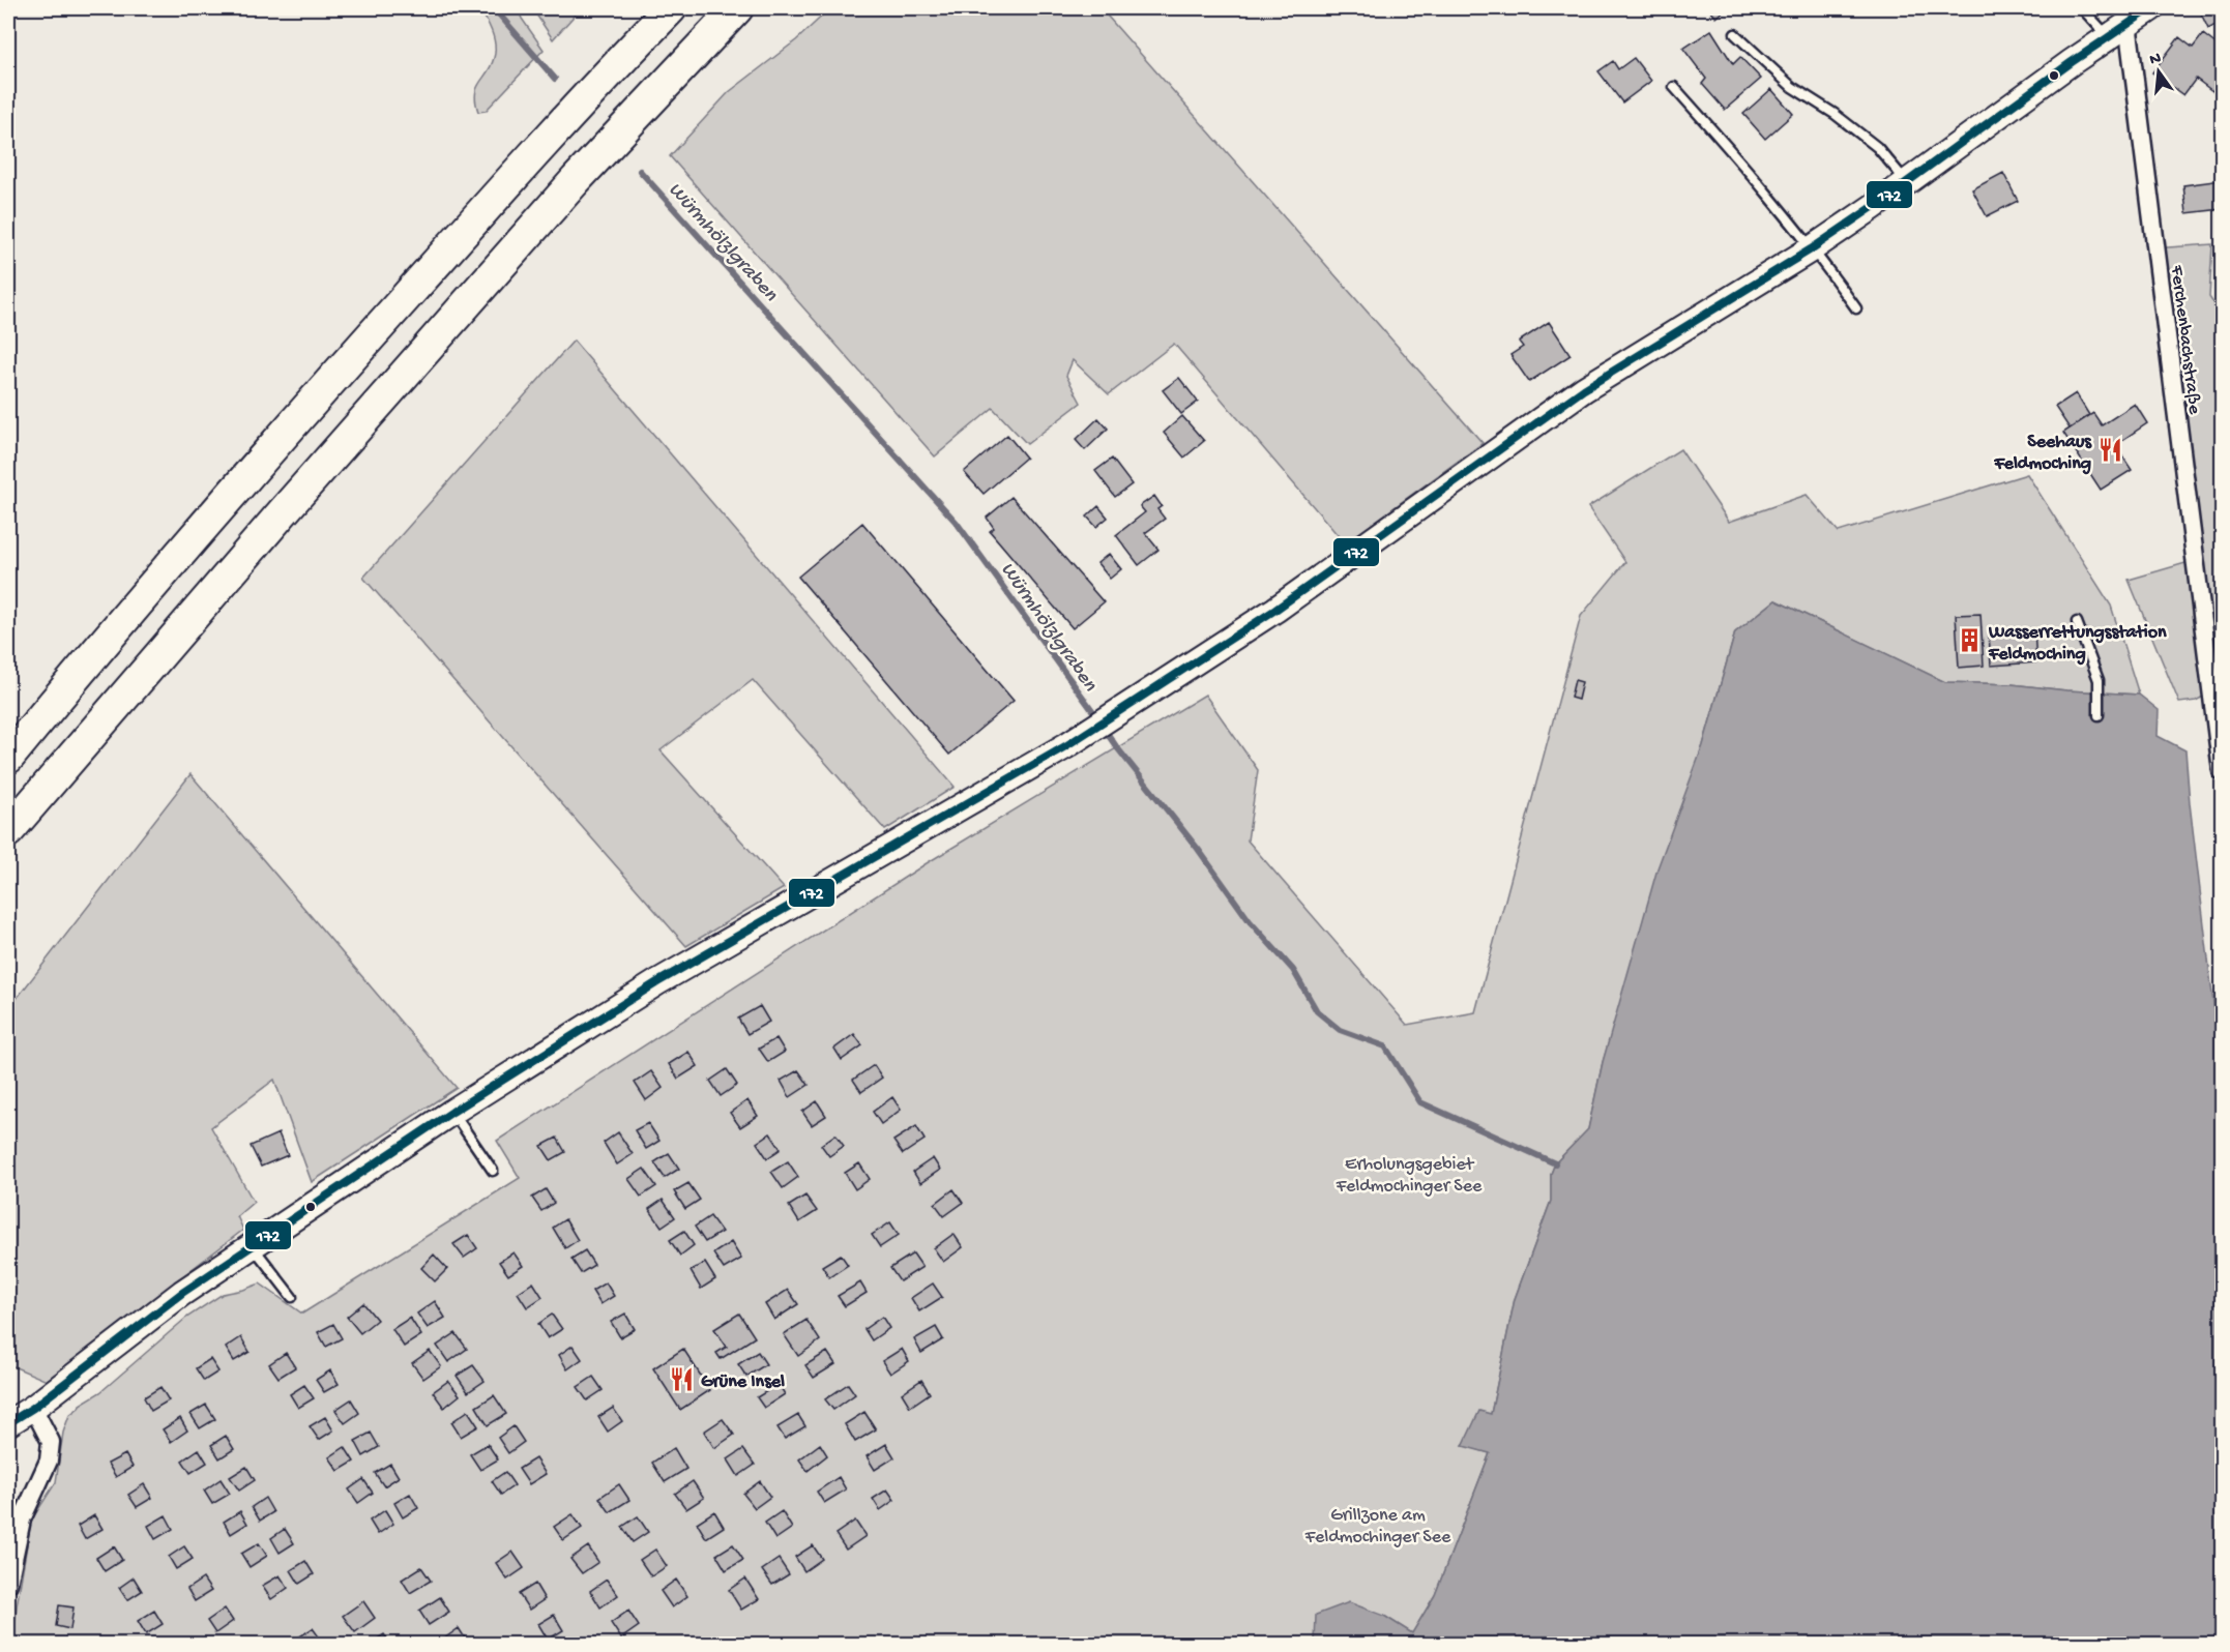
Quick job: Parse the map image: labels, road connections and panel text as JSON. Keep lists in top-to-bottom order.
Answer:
{
  "streets": {
    "street": ["Ferchenbachstraße"]
  },
  "water": ["Würmhölzlgraben"],
  "parks": ["Erholungsgebiet Feldmochinger See", "Grillzone am Feldmochinger See"],
  "places": {
    "restaurant": ["Seehaus Feldmoching", "Grüne Insel"],
    "building": ["Wasserrettungsstation Feldmoching"]
  },
  "lines": ["transit line 172"],
  "north": "top"
}
